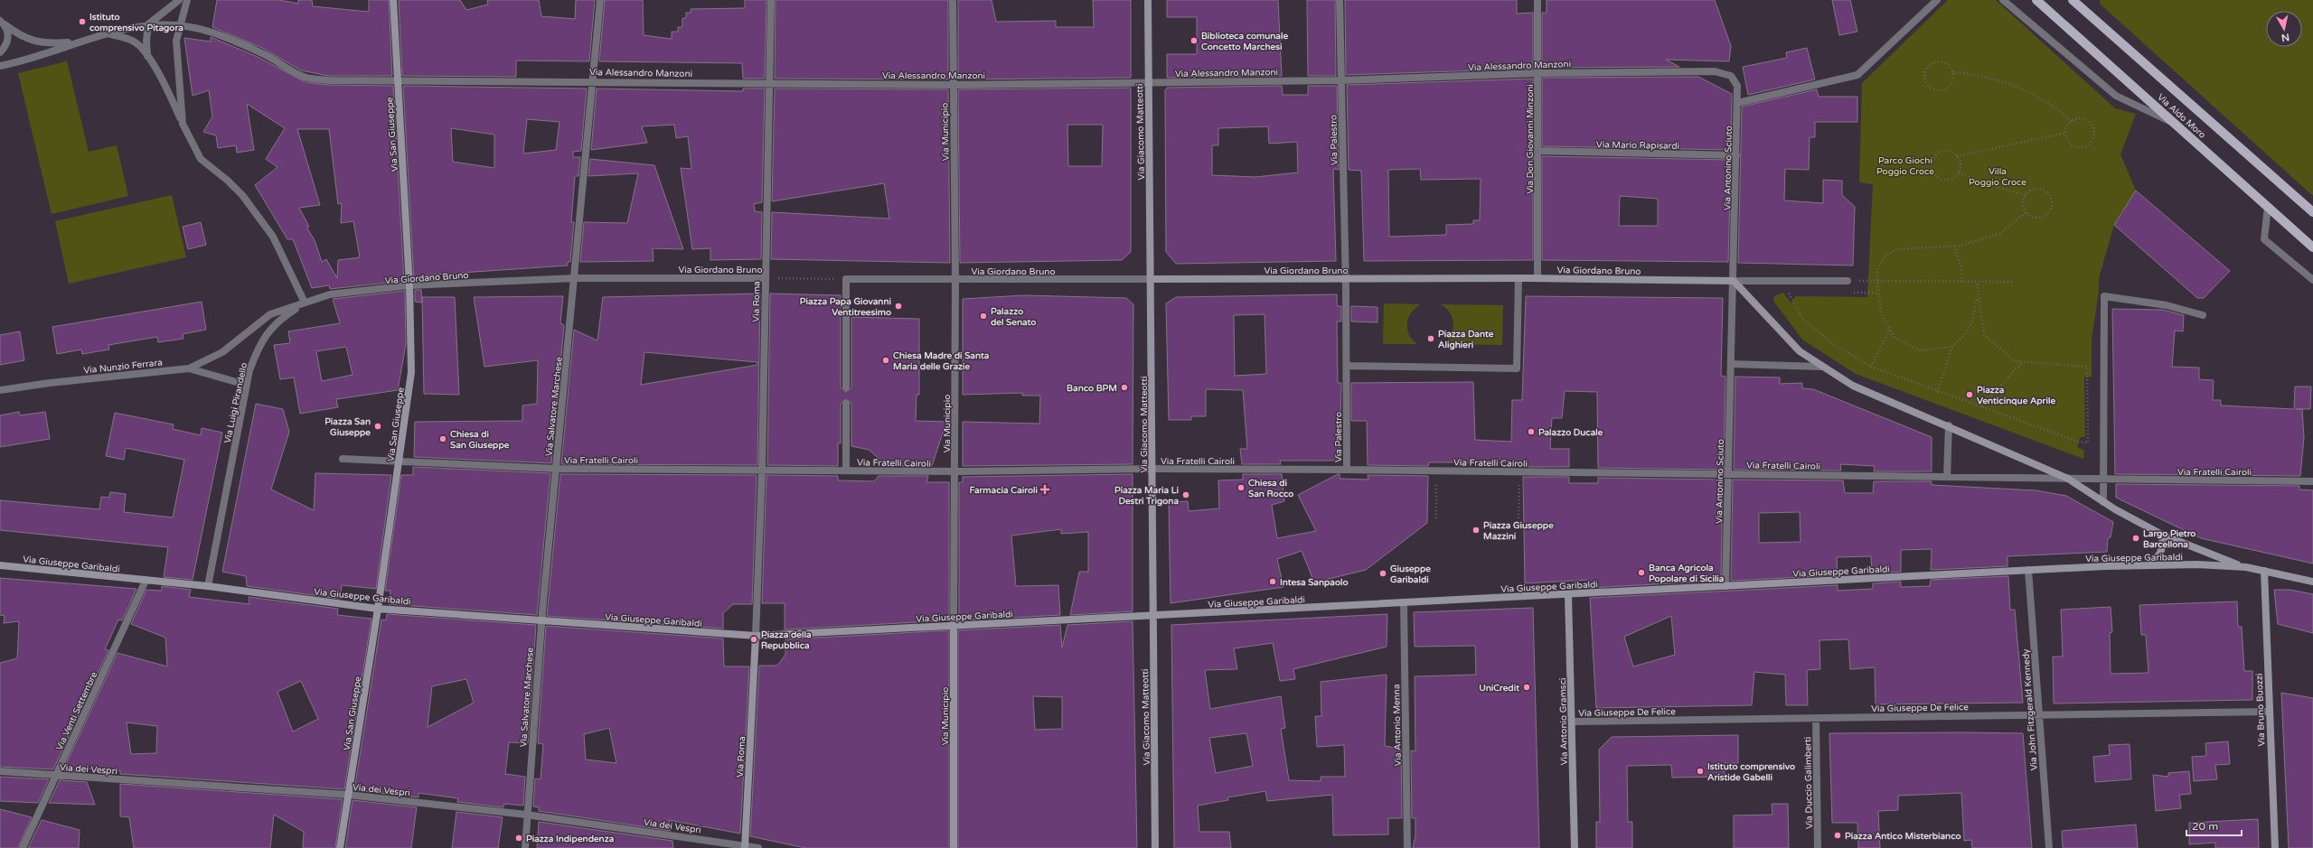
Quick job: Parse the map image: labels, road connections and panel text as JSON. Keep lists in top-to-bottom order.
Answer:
{
  "streets": {
    "main road": [
      "Via Aldo Moro",
      "Via Municipio",
      "Via Giacomo Matteotti",
      "Via San Giuseppe",
      "Via Giordano Bruno",
      "Via Roma",
      "Via Giuseppe Garibaldi",
      "Via Bruno Buozzi",
      "Via Antonio Gramsci"
    ],
    "street": [
      "Via Alessandro Manzoni",
      "Via Don Giovanni Minzoni",
      "Via Palestro",
      "Via Mario Rapisardi",
      "Via Antonino Sciuto",
      "Via Nunzio Ferrara",
      "Via Luigi Pirandello",
      "Via Salvatore Marchese",
      "Via Fratelli Cairoli",
      "Via Giuseppe De Felice",
      "Via John Fitzgerald Kennedy",
      "Via Venti Settembre",
      "Via Antonio Menna",
      "Via dei Vespri",
      "Via Duccio Galimberti"
    ]
  },
  "crossings": [
    ["Via Alessandro Manzoni", "Via Municipio"],
    ["Via Alessandro Manzoni", "Via Giacomo Matteotti"],
    ["Via Alessandro Manzoni", "Via San Giuseppe"],
    ["Via Alessandro Manzoni", "Via Don Giovanni Minzoni"],
    ["Via Alessandro Manzoni", "Via Palestro"],
    ["Via Alessandro Manzoni", "Via Antonino Sciuto"],
    ["Via Alessandro Manzoni", "Via Roma"],
    ["Via Alessandro Manzoni", "Via Salvatore Marchese"],
    ["Via Municipio", "Via Giordano Bruno"],
    ["Via Municipio", "Via Fratelli Cairoli"],
    ["Via Municipio", "Via Giuseppe Garibaldi"],
    ["Via Giacomo Matteotti", "Via Giordano Bruno"],
    ["Via Giacomo Matteotti", "Via Fratelli Cairoli"],
    ["Via Giacomo Matteotti", "Via Giuseppe Garibaldi"],
    ["Via San Giuseppe", "Via Giordano Bruno"],
    ["Via San Giuseppe", "Via Fratelli Cairoli"],
    ["Via San Giuseppe", "Via Giuseppe Garibaldi"],
    ["Via San Giuseppe", "Via dei Vespri"],
    ["Via Don Giovanni Minzoni", "Via Mario Rapisardi"],
    ["Via Don Giovanni Minzoni", "Via Giordano Bruno"],
    ["Via Palestro", "Via Giordano Bruno"],
    ["Via Palestro", "Via Fratelli Cairoli"],
    ["Via Mario Rapisardi", "Via Antonino Sciuto"],
    ["Via Antonino Sciuto", "Via Giordano Bruno"],
    ["Via Antonino Sciuto", "Via Fratelli Cairoli"],
    ["Via Antonino Sciuto", "Via Giuseppe Garibaldi"],
    ["Via Giordano Bruno", "Via Roma"],
    ["Via Giordano Bruno", "Via Nunzio Ferrara"],
    ["Via Giordano Bruno", "Via Luigi Pirandello"],
    ["Via Giordano Bruno", "Via Salvatore Marchese"],
    ["Via Roma", "Via Fratelli Cairoli"],
    ["Via Roma", "Via Giuseppe Garibaldi"],
    ["Via Roma", "Via dei Vespri"],
    ["Via Nunzio Ferrara", "Via Luigi Pirandello"],
    ["Via Luigi Pirandello", "Via Giuseppe Garibaldi"],
    ["Via Salvatore Marchese", "Via Fratelli Cairoli"],
    ["Via Salvatore Marchese", "Via Giuseppe Garibaldi"],
    ["Via Salvatore Marchese", "Via dei Vespri"],
    ["Via Giuseppe Garibaldi", "Via John Fitzgerald Kennedy"],
    ["Via Giuseppe Garibaldi", "Via Bruno Buozzi"],
    ["Via Giuseppe Garibaldi", "Via Venti Settembre"],
    ["Via Giuseppe Garibaldi", "Via Antonio Gramsci"],
    ["Via Giuseppe Garibaldi", "Via Antonio Menna"],
    ["Via Giuseppe De Felice", "Via John Fitzgerald Kennedy"],
    ["Via Giuseppe De Felice", "Via Bruno Buozzi"],
    ["Via Giuseppe De Felice", "Via Antonio Gramsci"],
    ["Via Giuseppe De Felice", "Via Duccio Galimberti"],
    ["Via Venti Settembre", "Via dei Vespri"]
  ],
  "parks": ["Parco Giochi Poggio Croce", "Villa Poggio Croce"],
  "places": {
    "other": [
      "Istituto comprensivo Pitagora",
      "Biblioteca comunale Concetto Marchesi",
      "Piazza Papa Giovanni Ventitreesimo",
      "Palazzo del Senato",
      "Piazza Dante Alighieri",
      "Chiesa Madre di Santa Maria delle Grazie",
      "Banco BPM",
      "Piazza Venticinque Aprile",
      "Piazza San Giuseppe",
      "Palazzo Ducale",
      "Chiesa di San Giuseppe",
      "Chiesa di San Rocco",
      "Piazza Maria Li Destri Trigona",
      "Piazza Giuseppe Mazzini",
      "Largo Pietro Barcellona",
      "Banca Agricola Popolare di Sicilia",
      "Giuseppe Garibaldi",
      "Intesa Sanpaolo",
      "Piazza della Repubblica",
      "UniCredit",
      "Istituto comprensivo Aristide Gabelli",
      "Piazza Antico Misterbianco",
      "Piazza Indipendenza"
    ],
    "health": ["Farmacia Cairoli"]
  },
  "scale_bar": "20 m",
  "north": "bottom"
}
